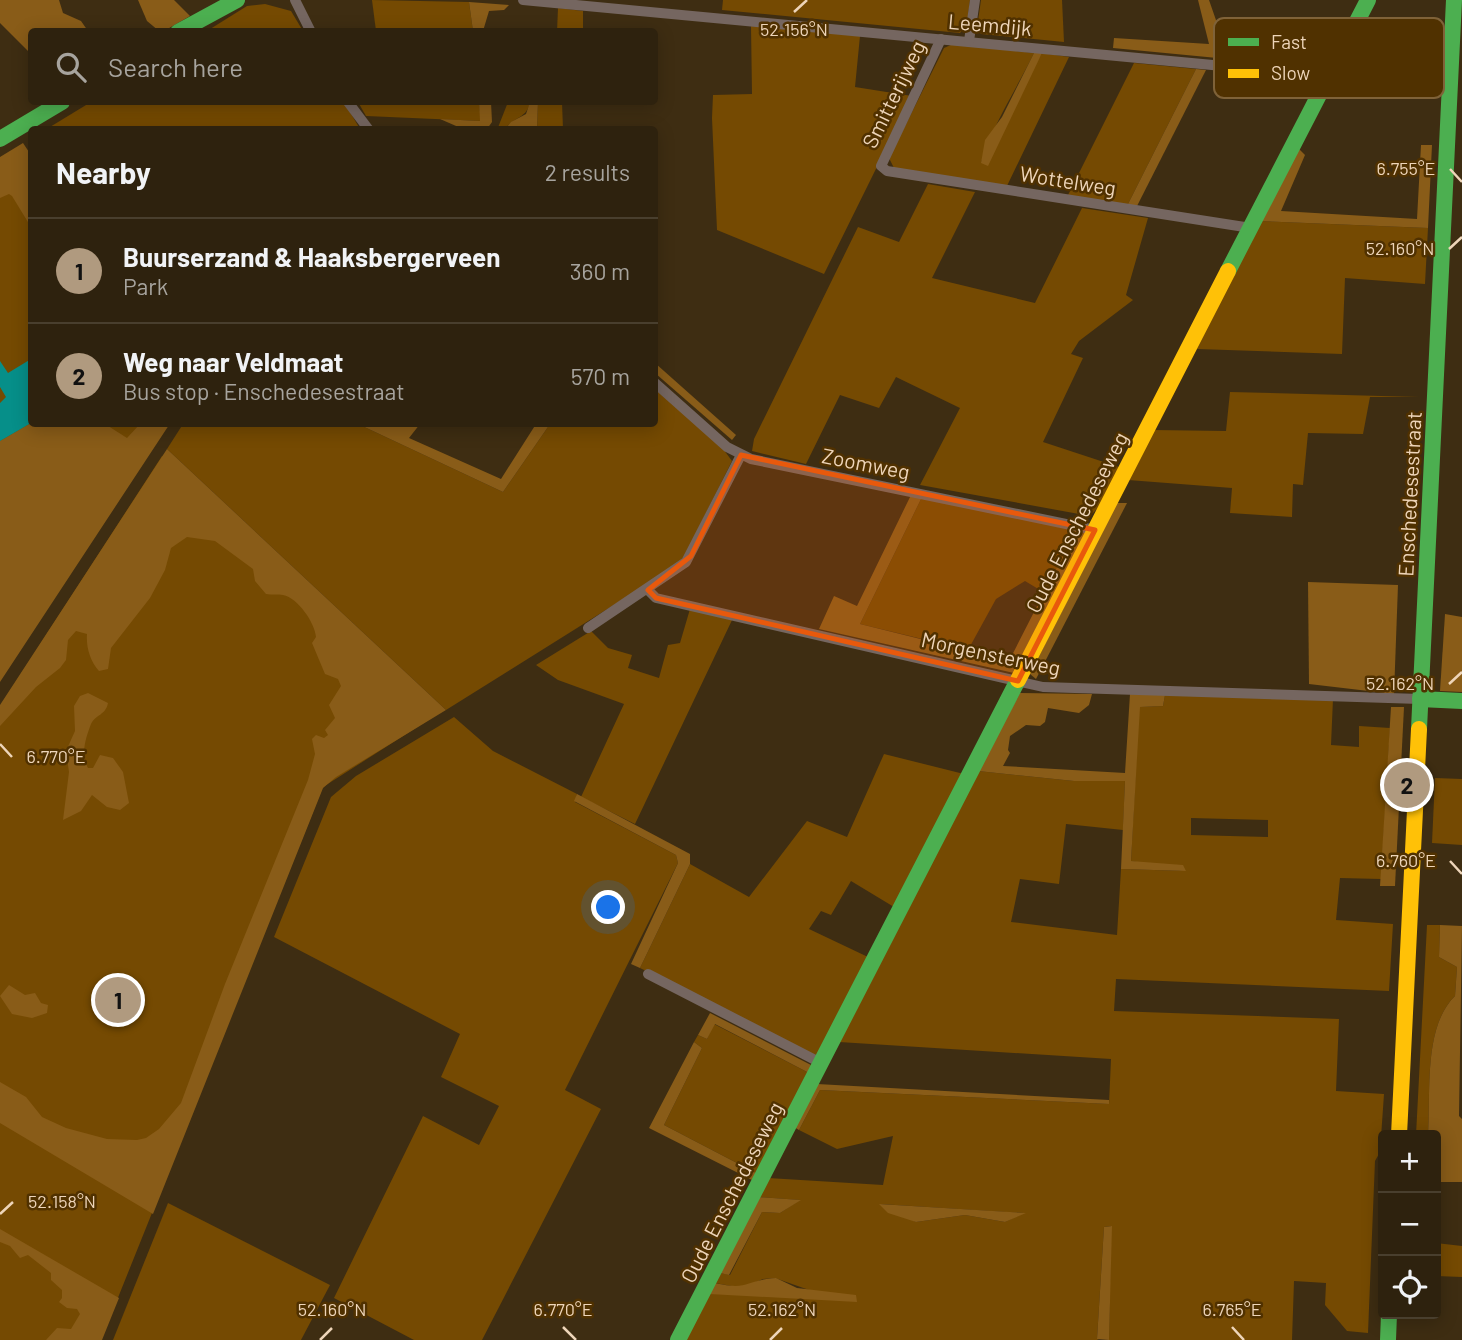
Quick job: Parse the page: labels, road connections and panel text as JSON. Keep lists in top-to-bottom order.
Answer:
{
  "streets": {
    "street": [
      "Leemdijk",
      "Smitterijweg",
      "Wottelweg",
      "Zoomweg",
      "Enschedesestraat",
      "Oude Enschedeseweg",
      "Morgensterweg"
    ]
  },
  "crossings": [
    ["Leemdijk", "Smitterijweg"],
    ["Smitterijweg", "Wottelweg"],
    ["Wottelweg", "Oude Enschedeseweg"],
    ["Zoomweg", "Oude Enschedeseweg"],
    ["Enschedesestraat", "Morgensterweg"],
    ["Oude Enschedeseweg", "Morgensterweg"]
  ],
  "legend": ["Fast", "Slow"],
  "page": {
    "search": "Search here",
    "heading": ["Nearby", "2 results"],
    "list": [
      {
        "mark": "1",
        "name": "Buurserzand & Haaksbergerveen",
        "note": "Park",
        "value": "360 m"
      },
      {
        "mark": "2",
        "name": "Weg naar Veldmaat",
        "note": "Bus stop · Enschedesestraat",
        "value": "570 m"
      }
    ],
    "pins": ["2", "1"],
    "map_buttons": ["+", "−"]
  },
  "coordinates": [
    "52.156°N",
    "6.755°E",
    "52.160°N",
    "52.162°N",
    "6.770°E",
    "6.760°E",
    "52.158°N",
    "6.765°E"
  ]
}
